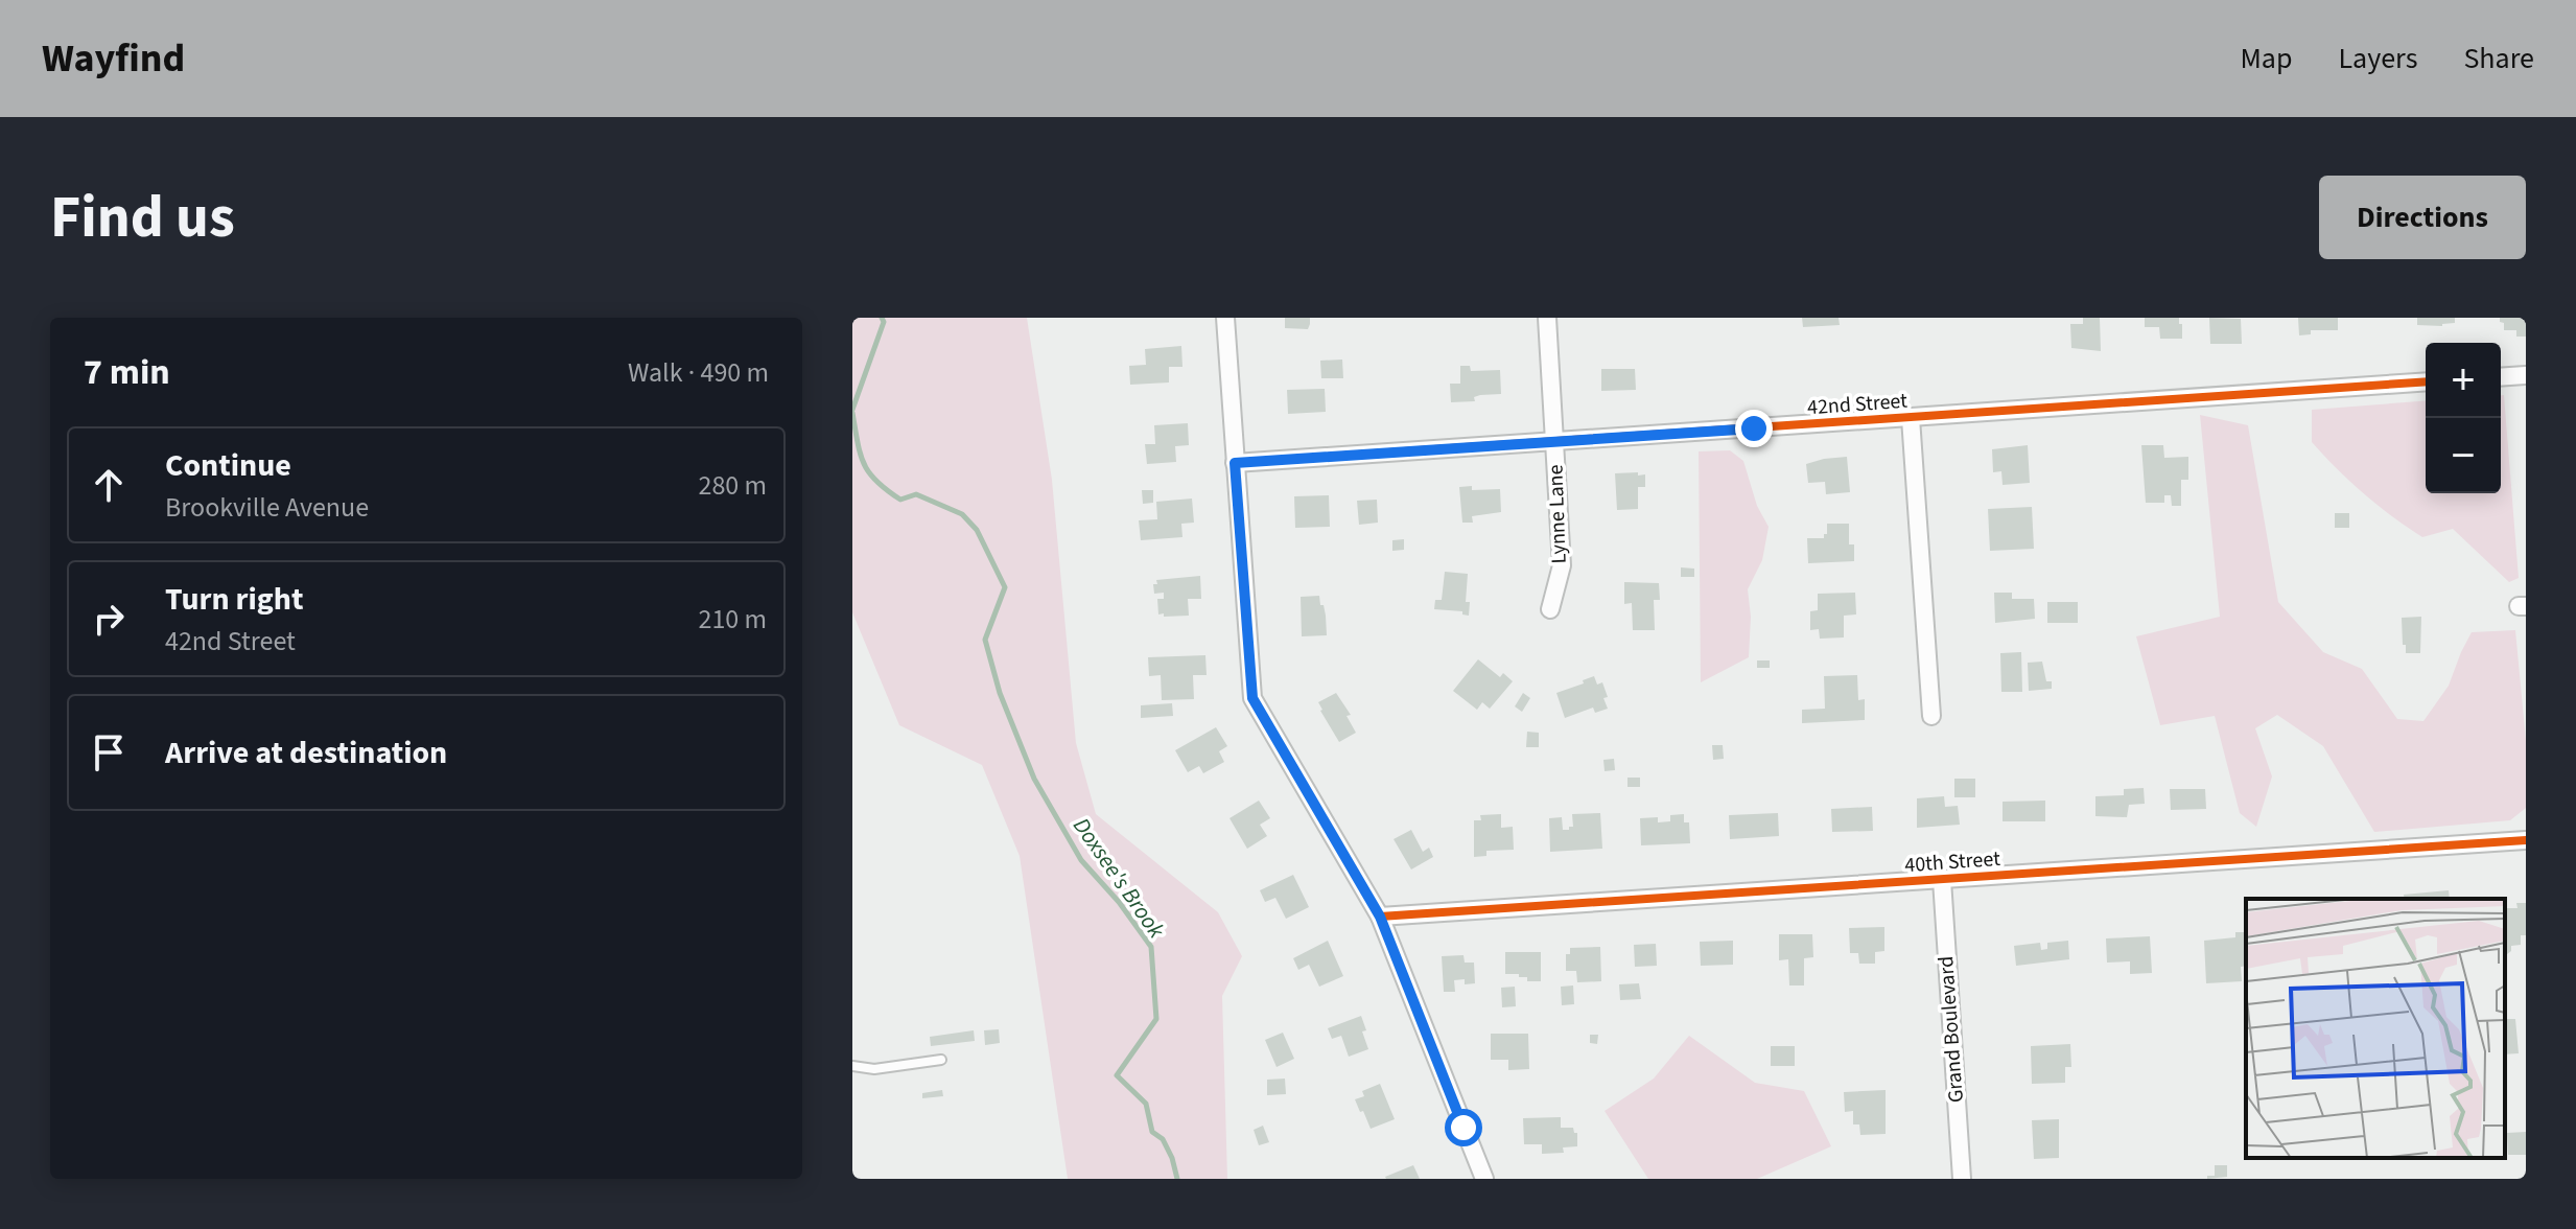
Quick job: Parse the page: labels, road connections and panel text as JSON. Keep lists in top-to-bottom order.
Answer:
{
  "streets": {
    "street": [
      "42nd Street",
      "Lynne Lane",
      "40th Street",
      "Grand Boulevard"
    ]
  },
  "crossings": [
    ["42nd Street", "Lynne Lane"],
    ["40th Street", "Grand Boulevard"]
  ],
  "water": ["Doxsee's Brook"],
  "page": {
    "header": "Wayfind",
    "nav": ["Map", "Layers", "Share"],
    "buttons": "Directions",
    "title": "Find us",
    "heading": ["7 min", "Walk · 490 m"],
    "map_buttons": ["+", "−"],
    "list": [
      ["Continue", "Brookville Avenue", "280 m"],
      ["Turn right", "42nd Street", "210 m"],
      "Arrive at destination"
    ]
  }
}
